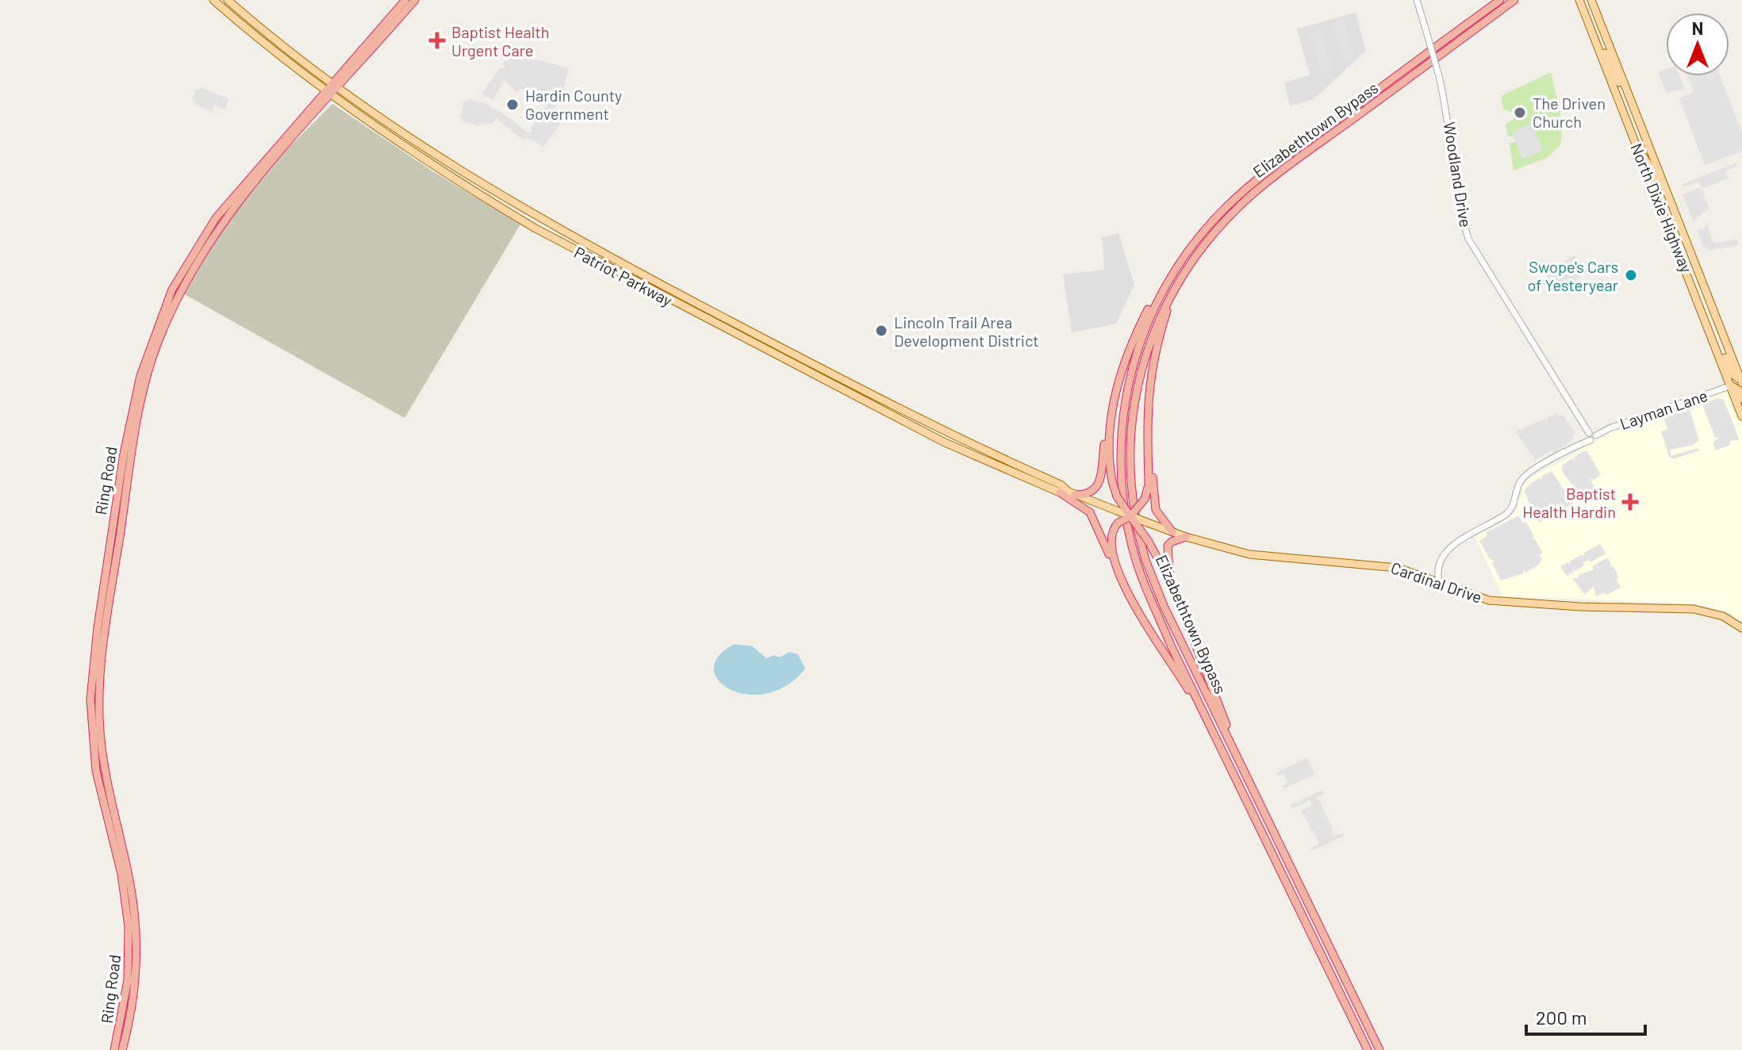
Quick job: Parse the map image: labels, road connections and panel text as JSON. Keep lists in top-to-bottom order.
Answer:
{
  "streets": {
    "highway": ["Elizabethtown Bypass", "Ring Road"],
    "main road": ["North Dixie Highway", "Patriot Parkway", "Cardinal Drive"],
    "street": ["Woodland Drive", "Layman Lane"]
  },
  "crossings": [
    ["Woodland Drive", "Layman Lane"],
    ["North Dixie Highway", "Layman Lane"],
    ["Patriot Parkway", "Ring Road"],
    ["Patriot Parkway", "Cardinal Drive"],
    ["Layman Lane", "Cardinal Drive"]
  ],
  "places": {
    "health": ["Baptist Health Urgent Care", "Baptist Health Hardin"],
    "other": [
      "Hardin County Government",
      "The Driven Church",
      "Swope's Cars of Yesteryear",
      "Lincoln Trail Area Development District"
    ]
  },
  "scale_bar": "200 m",
  "north": "top"
}
